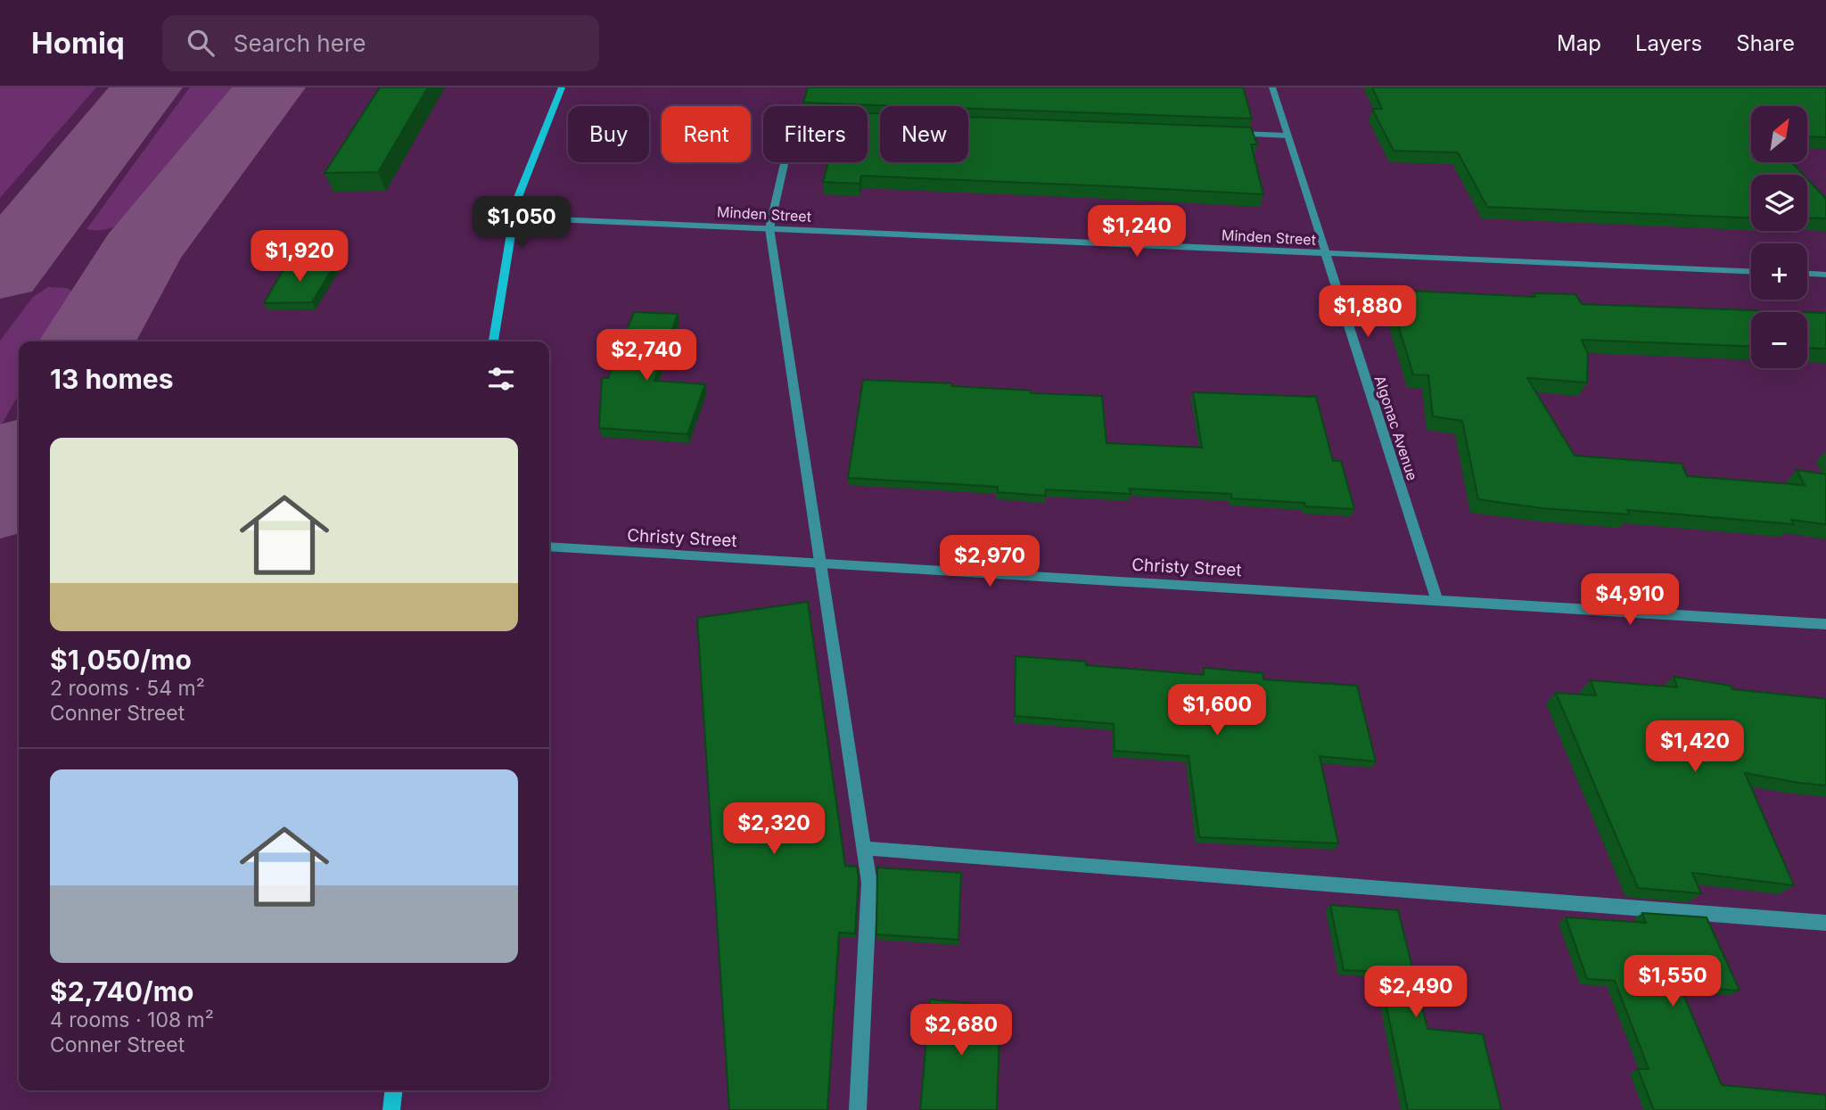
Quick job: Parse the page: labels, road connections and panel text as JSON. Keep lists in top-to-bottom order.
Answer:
{
  "streets": {
    "street": ["Minden Street", "Algonac Avenue", "Christy Street"]
  },
  "crossings": [
    ["Minden Street", "Algonac Avenue"],
    ["Algonac Avenue", "Christy Street"]
  ],
  "north": "top right",
  "page": {
    "header": "Homiq",
    "search": "Search here",
    "nav": ["Map", "Layers", "Share"],
    "map_buttons": ["+", "−"],
    "chip": [
      "Buy",
      "Rent",
      "Filters",
      "New"
    ],
    "price": [
      "$1,050",
      "$1,240",
      "$1,920",
      "$1,880",
      "$2,740",
      "$2,970",
      "$4,910",
      "$1,600",
      "$1,420",
      "$2,320",
      "$1,550",
      "$2,490",
      "$2,680"
    ],
    "heading": "13 homes",
    "list": [
      {
        "name": "$1,050/mo",
        "note": "2 rooms · 54 m² · Conner Street"
      },
      {
        "name": "$2,740/mo",
        "note": "4 rooms · 108 m² · Conner Street"
      }
    ]
  }
}
